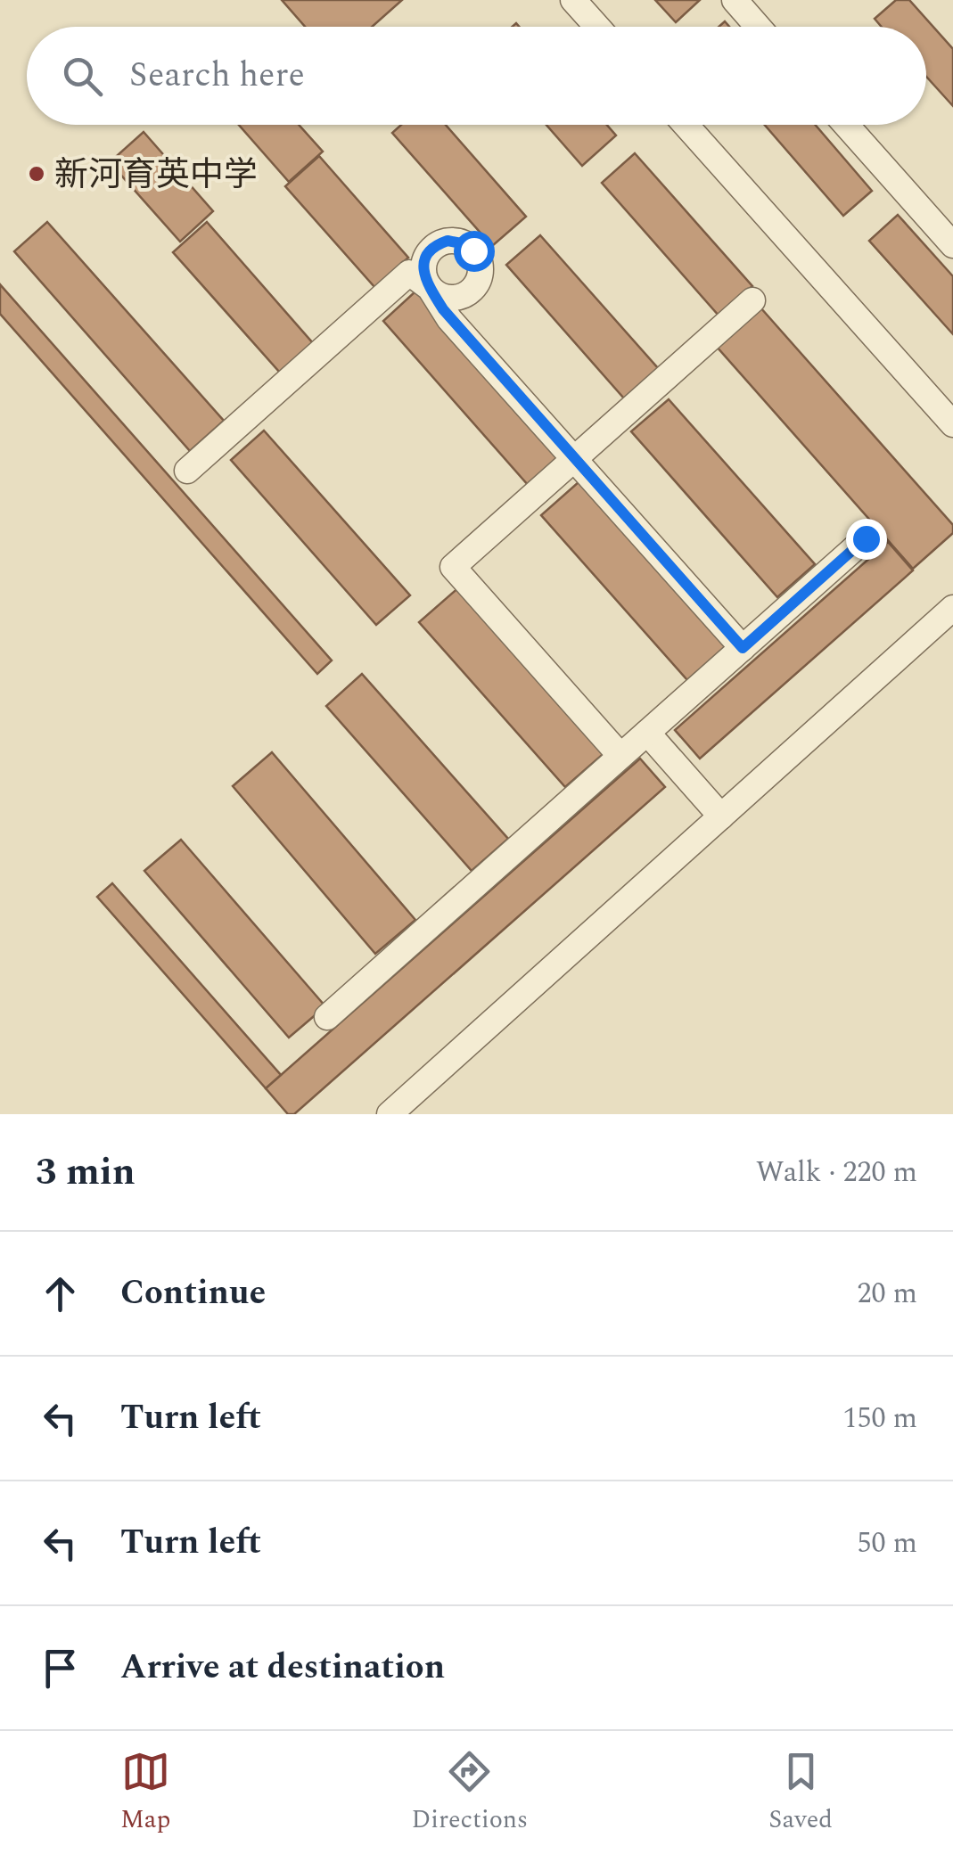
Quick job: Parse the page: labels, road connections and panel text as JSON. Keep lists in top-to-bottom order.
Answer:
{
  "places": ["新河育英中学"],
  "page": {
    "search": "Search here",
    "heading": ["3 min", "Walk · 220 m"],
    "list": [
      ["Continue", "20 m"],
      ["Turn left", "150 m"],
      ["Turn left", "50 m"],
      "Arrive at destination"
    ],
    "nav": ["Map", "Directions", "Saved"]
  }
}
